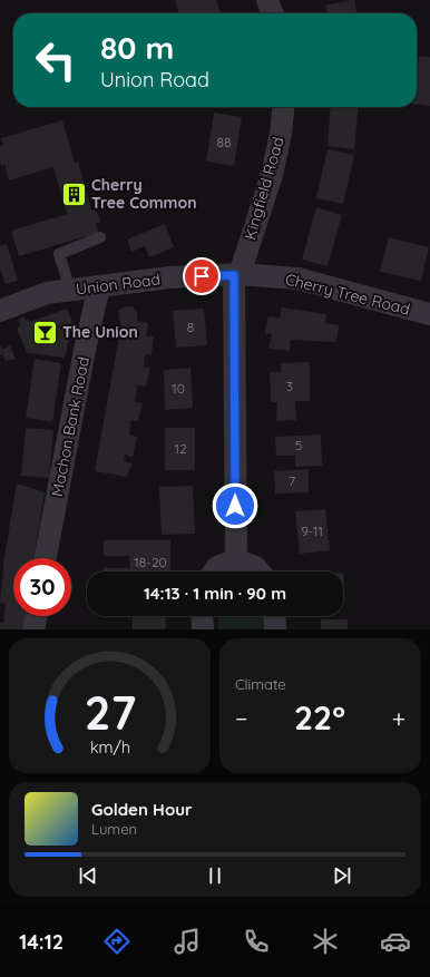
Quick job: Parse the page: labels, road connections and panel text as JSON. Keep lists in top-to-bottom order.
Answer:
{
  "streets": {
    "street": [
      "Kingfield Road",
      "Union Road",
      "Cherry Tree Road",
      "Machon Bank Road"
    ]
  },
  "crossings": [
    ["Kingfield Road", "Union Road"],
    ["Kingfield Road", "Cherry Tree Road"],
    ["Union Road", "Cherry Tree Road"],
    ["Union Road", "Machon Bank Road"]
  ],
  "places": {
    "building": ["Cherry Tree Common"],
    "bar": ["The Union"]
  },
  "house_numbers": [
    "88",
    "8",
    "3",
    "10",
    "5",
    "12",
    "7",
    "9-11",
    "18-20"
  ],
  "page": {
    "turn": ["80 m", "Union Road"],
    "limit": "30",
    "trip": "14:13 · 1 min · 90 m",
    "tile": "Climate",
    "heat": ["−", "22°", "+"],
    "song": ["Golden Hour", "Lumen"],
    "tabs": "14:12",
    "gauge": ["27", "km/h"]
  }
}
